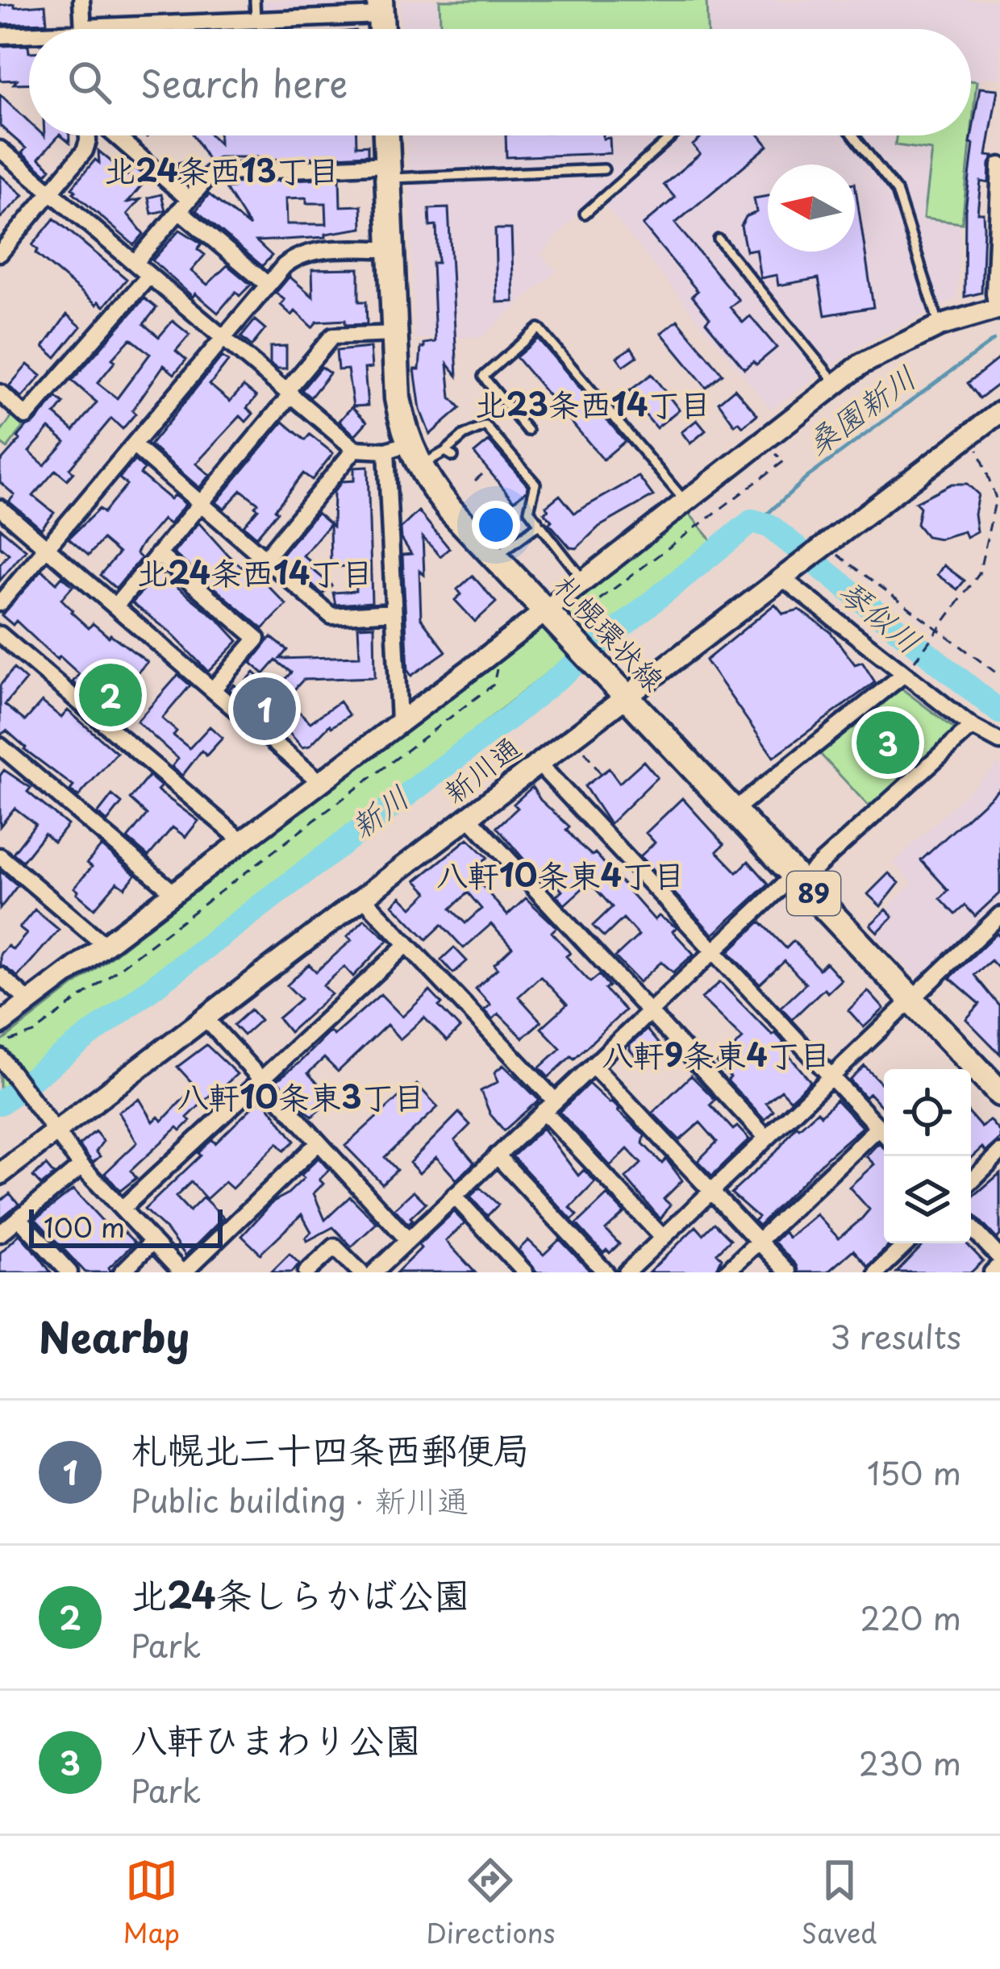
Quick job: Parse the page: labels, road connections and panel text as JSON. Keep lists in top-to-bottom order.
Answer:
{
  "streets": {
    "main road": ["札幌環状線", "89"],
    "street": ["新川通"]
  },
  "crossings": [
    ["札幌環状線", "新川通"]
  ],
  "districts": [
    "北24条西13丁目",
    "北23条西14丁目",
    "北24条西14丁目",
    "八軒10条東4丁目",
    "八軒9条東4丁目",
    "八軒10条東3丁目"
  ],
  "water": ["桑園新川", "琴似川", "新川"],
  "scale_bar": "100 m",
  "north": "left",
  "page": {
    "search": "Search here",
    "pins": ["2", "1", "3"],
    "scale": "100 m",
    "heading": ["Nearby", "3 results"],
    "list": [
      {
        "mark": "1",
        "name": "札幌北二十四条西郵便局",
        "note": "Public building · 新川通",
        "value": "150 m"
      },
      {
        "mark": "2",
        "name": "北24条しらかば公園",
        "note": "Park",
        "value": "220 m"
      },
      {
        "mark": "3",
        "name": "八軒ひまわり公園",
        "note": "Park",
        "value": "230 m"
      }
    ],
    "nav": ["Map", "Directions", "Saved"]
  }
}
